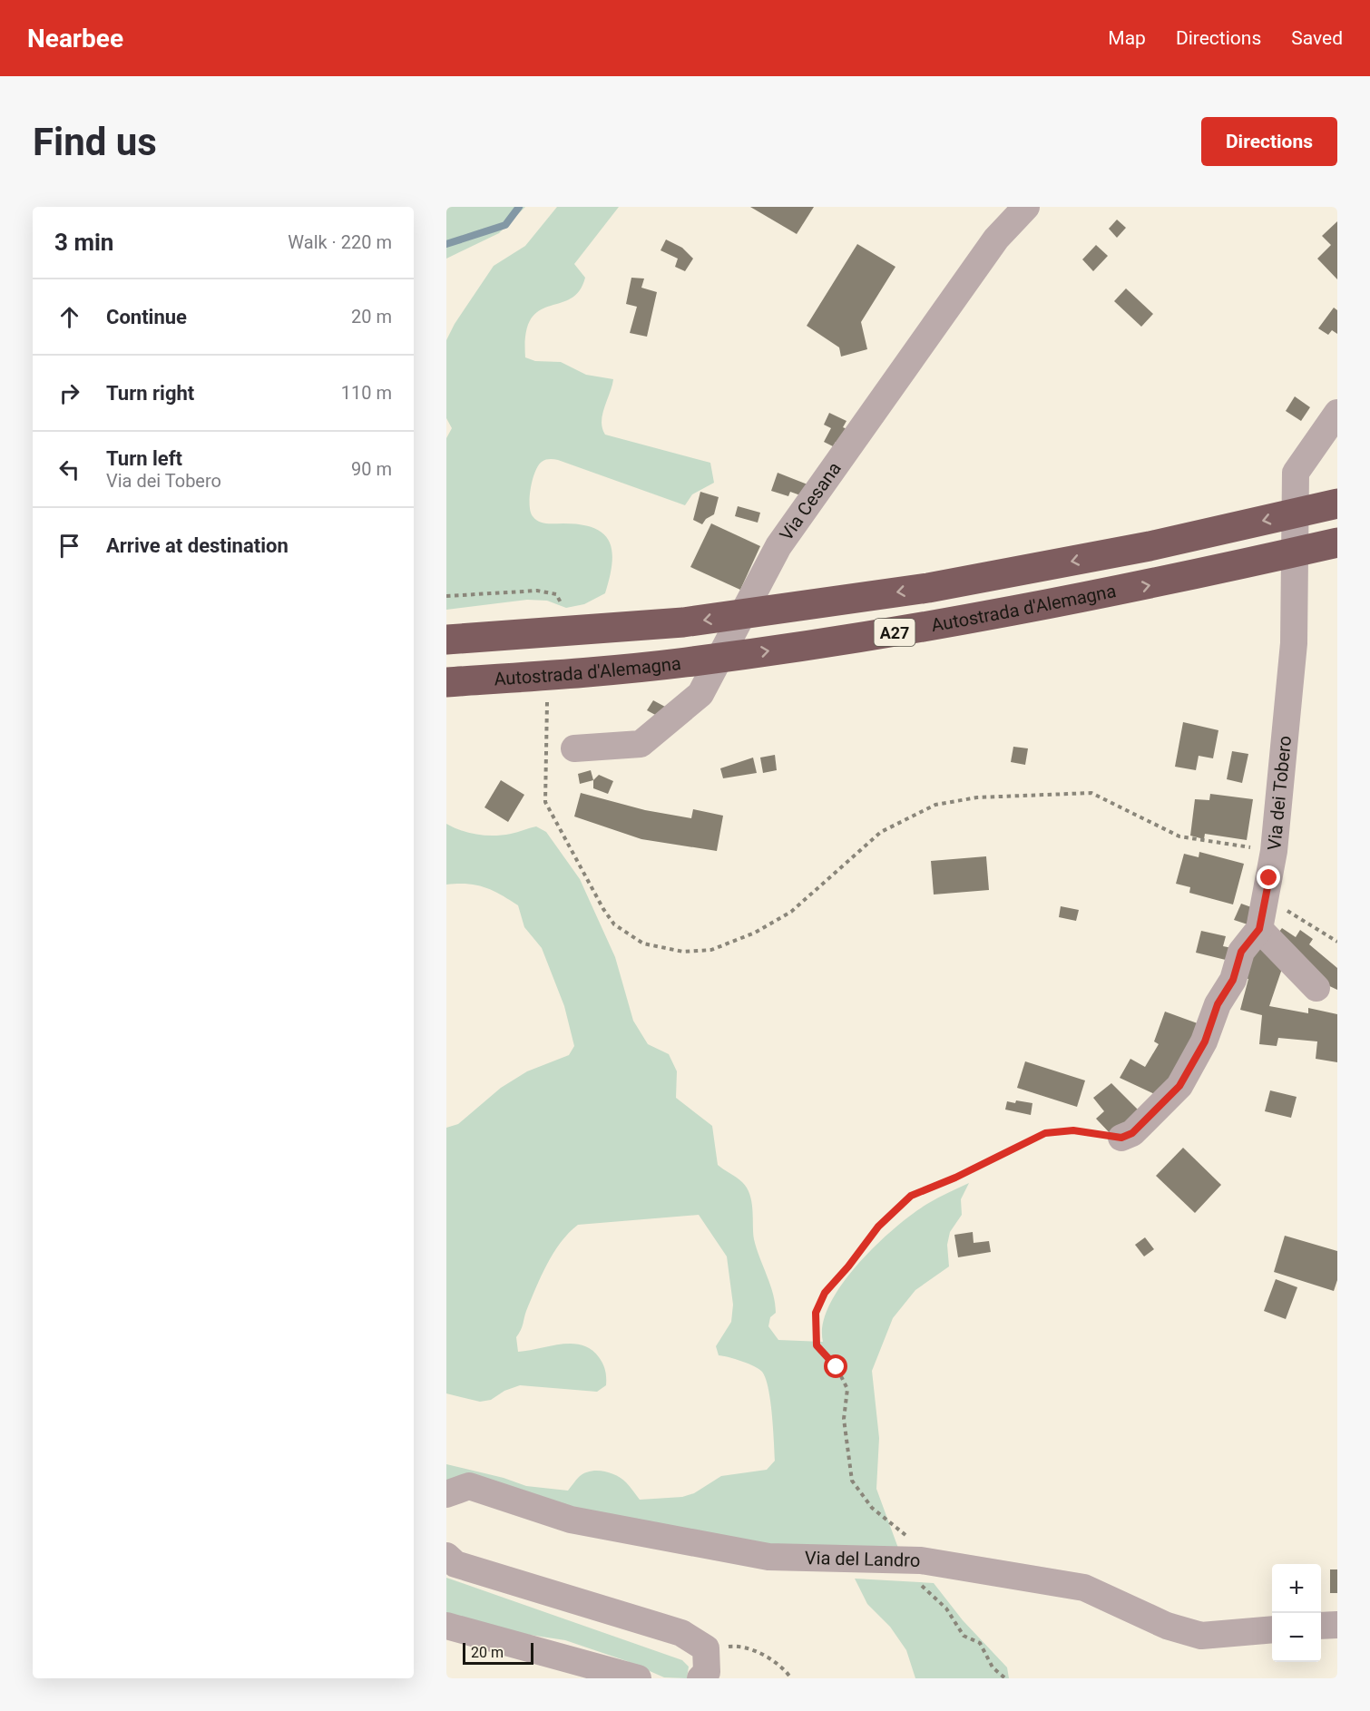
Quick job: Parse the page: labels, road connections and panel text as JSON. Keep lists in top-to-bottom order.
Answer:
{
  "streets": {
    "highway": ["Autostrada d'Alemagna", "A27"],
    "street": ["Via Cesana", "Via dei Tobero", "Via del Landro"]
  },
  "scale_bar": "20 m",
  "page": {
    "header": "Nearbee",
    "nav": ["Map", "Directions", "Saved"],
    "buttons": "Directions",
    "title": "Find us",
    "heading": ["3 min", "Walk · 220 m"],
    "list": [
      ["Continue", "20 m"],
      ["Turn right", "110 m"],
      ["Turn left", "Via dei Tobero", "90 m"],
      "Arrive at destination"
    ],
    "map_buttons": ["+", "−"],
    "scale": "20 m"
  }
}
